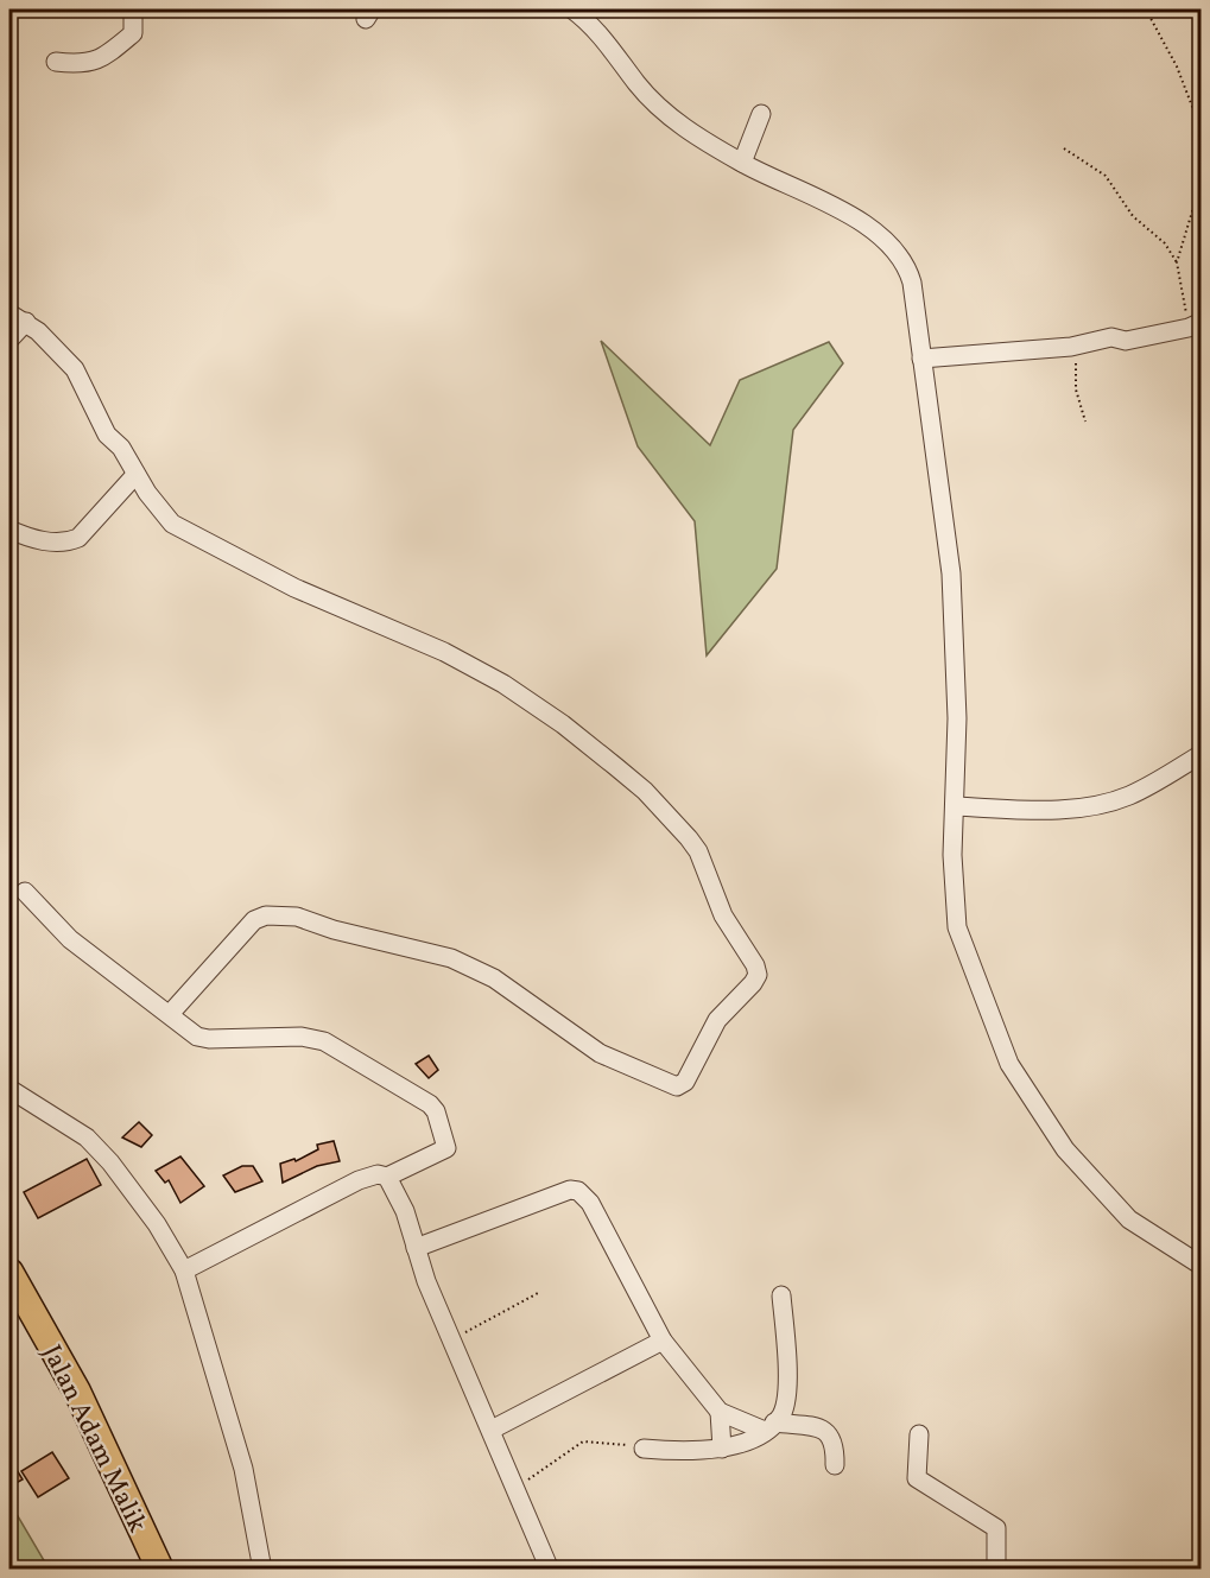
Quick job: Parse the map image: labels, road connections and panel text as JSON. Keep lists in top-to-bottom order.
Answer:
{
  "streets": {
    "highway": ["Jalan Adam Malik"]
  }
}
